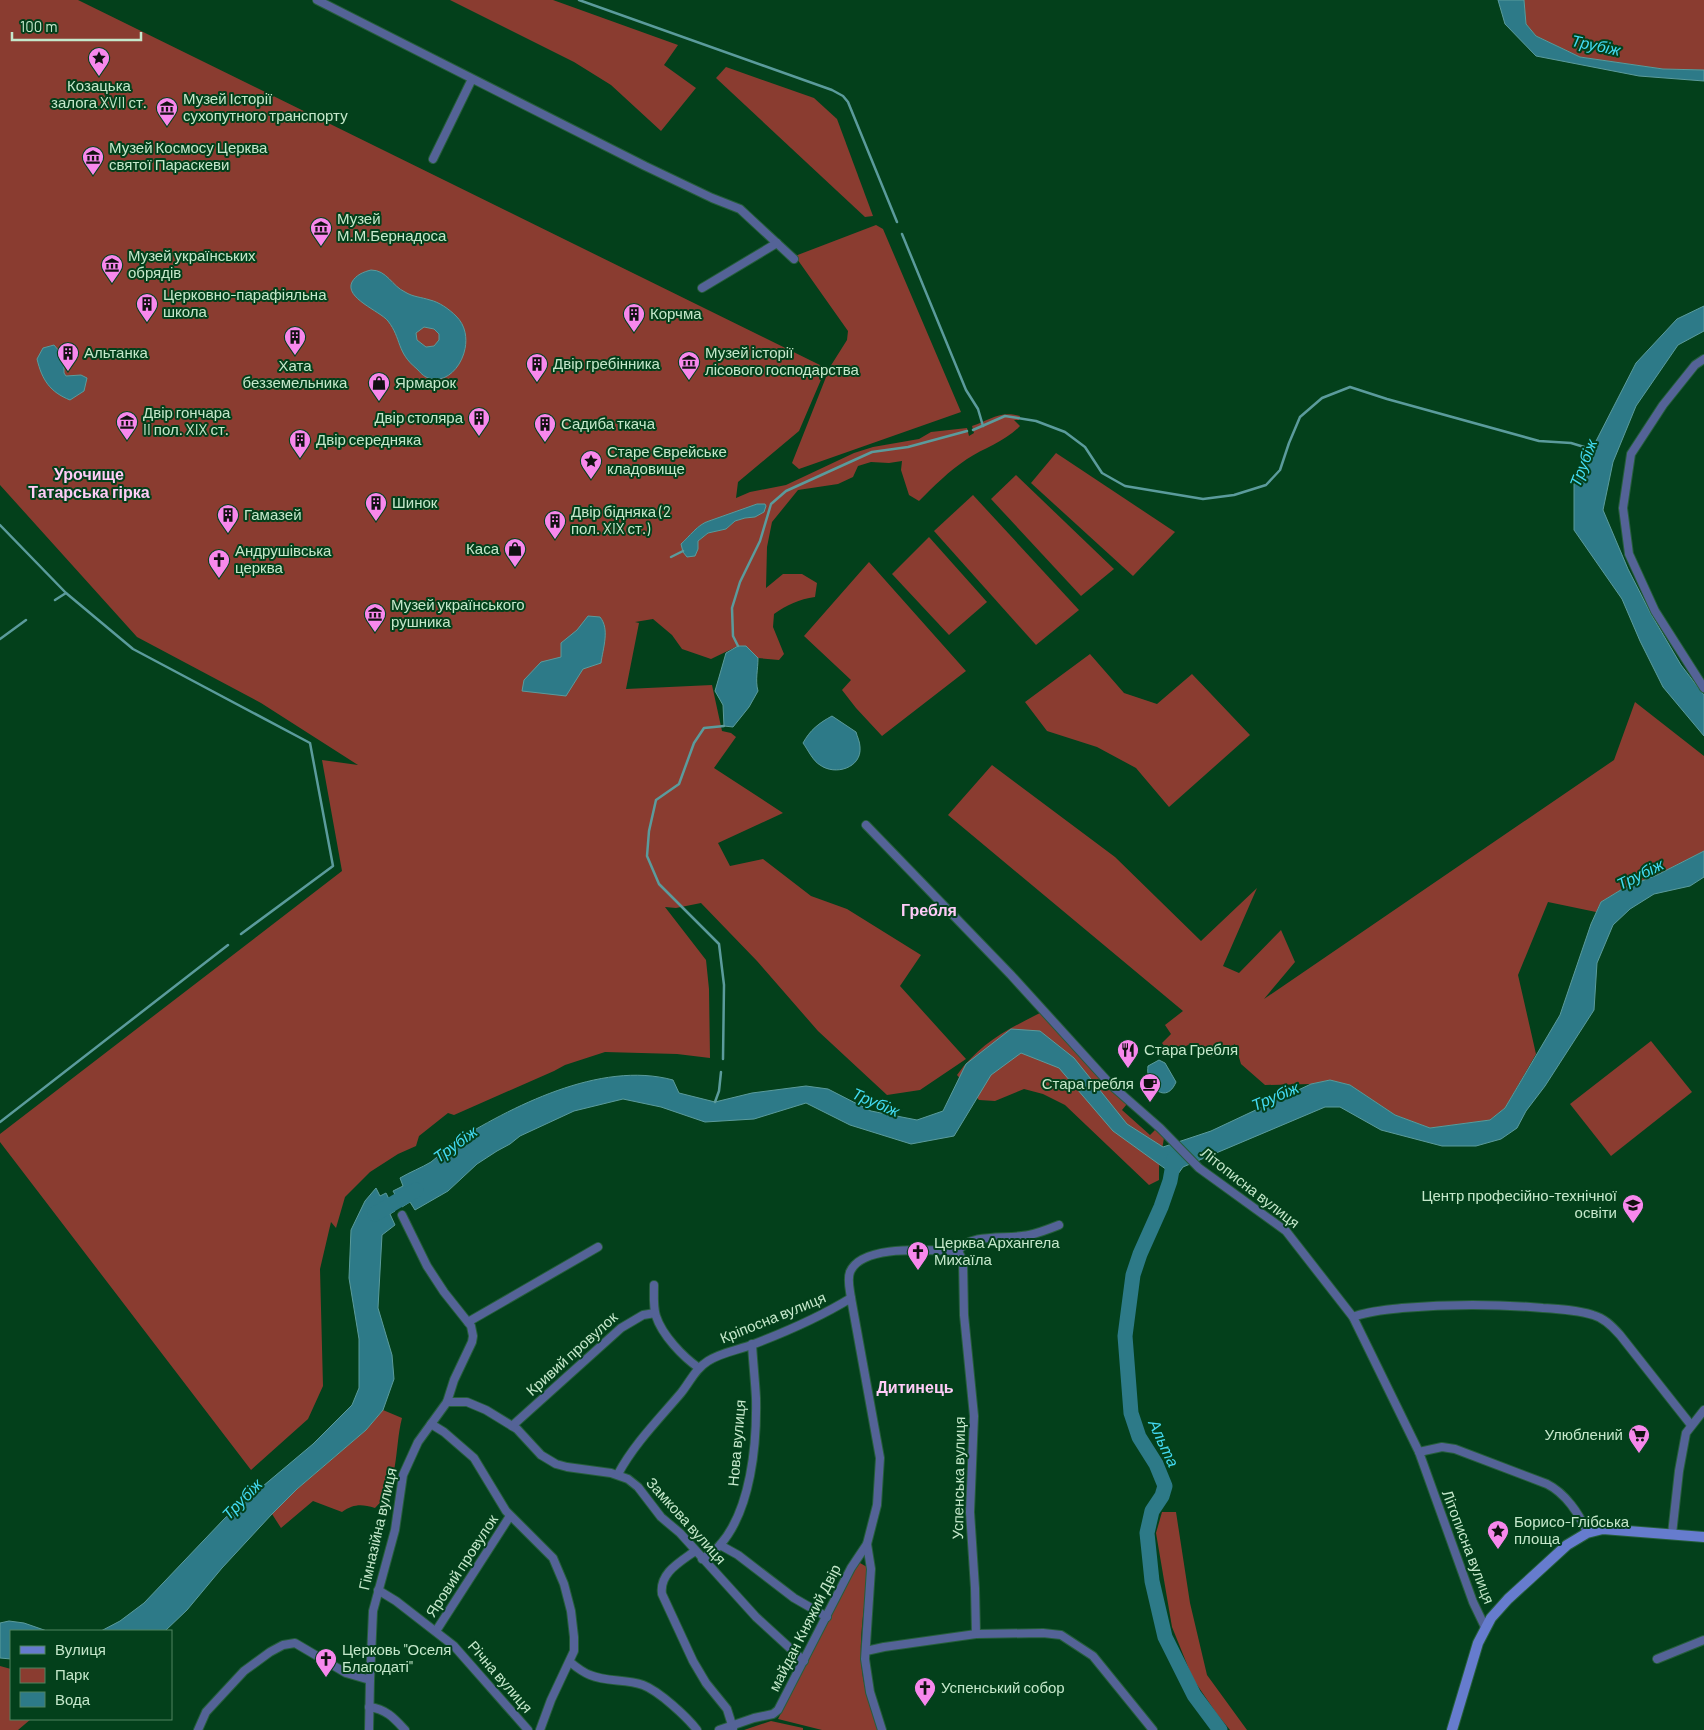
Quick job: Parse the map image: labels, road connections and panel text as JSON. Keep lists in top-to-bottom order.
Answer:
{
  "streets": {
    "street": [
      "Літописна вулиця",
      "Кріпосна вулиця",
      "Кривий провулок",
      "Нова вулиця",
      "Успенська вулиця",
      "Замкова вулиця",
      "Гімназійна вулиця",
      "Яровий провулок",
      "майдан Княжий Двір",
      "Річна вулиця"
    ]
  },
  "crossings": [
    ["Кріпосна вулиця", "Нова вулиця"],
    ["Кріпосна вулиця", "Замкова вулиця"],
    ["Кривий провулок", "Замкова вулиця"],
    ["Нова вулиця", "Замкова вулиця"],
    ["Замкова вулиця", "Гімназійна вулиця"],
    ["Замкова вулиця", "майдан Княжий Двір"],
    ["Гімназійна вулиця", "Річна вулиця"],
    ["Яровий провулок", "Річна вулиця"]
  ],
  "districts": ["Урочище Татарська гірка", "Гребля", "Дитинець"],
  "water": ["Трубіж", "Альта"],
  "places": {
    "place": ["Козацька залога XVII ст.", "Старе Єврейське кладовище", "Борисо-Глібська площа"],
    "museum": [
      "Музей Історії сухопутного транспорту",
      "Музей Космосу Церква святої Параскеви",
      "Музей М.М.Бернадоса",
      "Музей українських обрядів",
      "Музей історії лісового господарства",
      "Двір гончара II пол. XIX ст.",
      "Музей українського рушника"
    ],
    "building": [
      "Церковно-парафіяльна школа",
      "Корчма",
      "Хата безземельника",
      "Альтанка",
      "Двір гребінника",
      "Двір столяра",
      "Садиба ткача",
      "Двір середняка",
      "Шинок",
      "Гамазей",
      "Двір бідняка (2 пол. XIX ст.)"
    ],
    "shop": ["Ярмарок", "Каса"],
    "church": [
      "Андрушівська церква",
      "Церква Архангела Михаїла",
      "Церковь \"Оселя Благодаті\"",
      "Успенський собор"
    ],
    "restaurant": ["Стара Гребля"],
    "cafe": ["Стара гребля"],
    "school or university": ["Центр професійно-технічної освіти"],
    "supermarket": ["Улюблений"]
  },
  "legend": ["Вулиця", "Парк", "Вода"],
  "scale_bar": "100 m"
}
